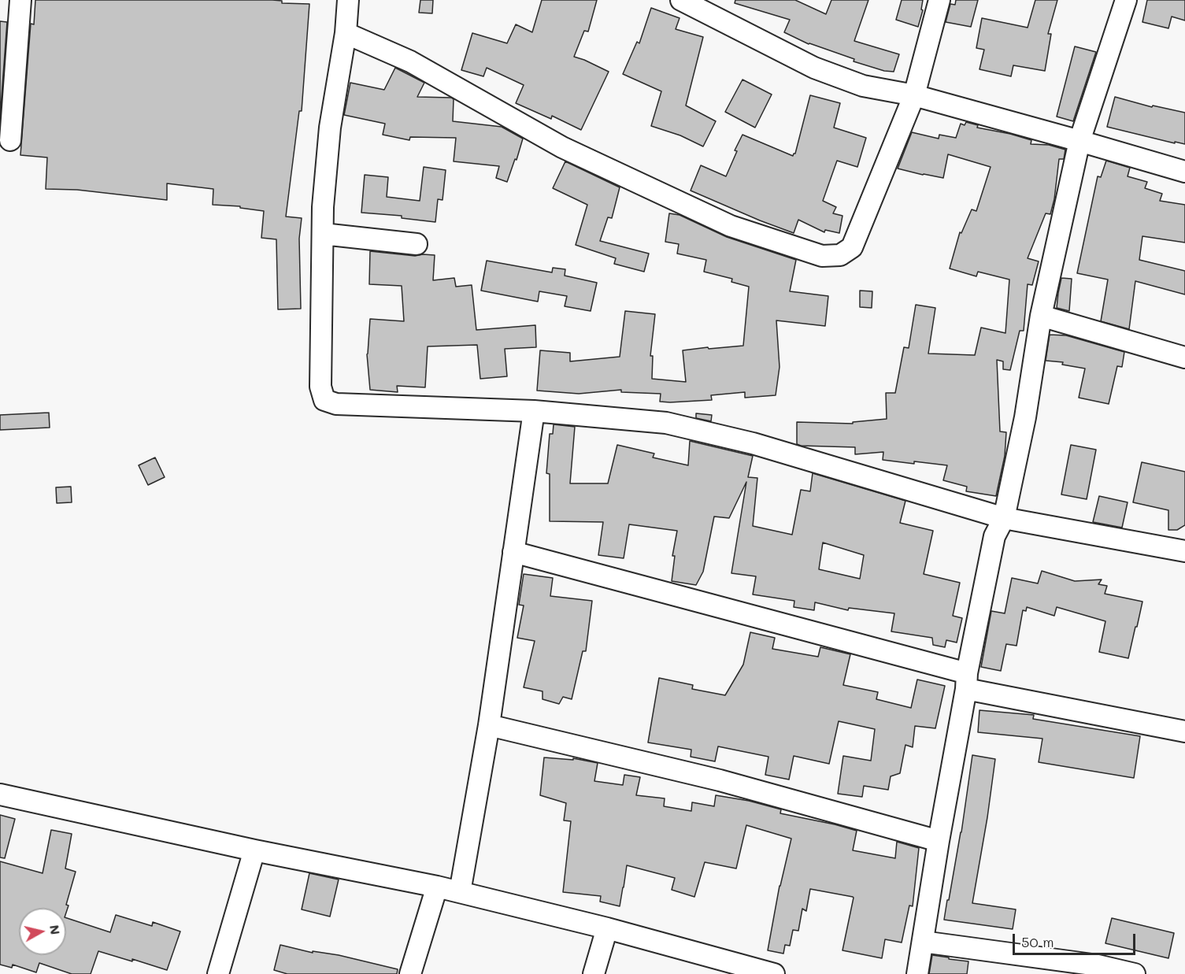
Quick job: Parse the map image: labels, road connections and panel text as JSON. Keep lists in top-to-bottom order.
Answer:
{
  "scale_bar": "50 m",
  "north": "right"
}
